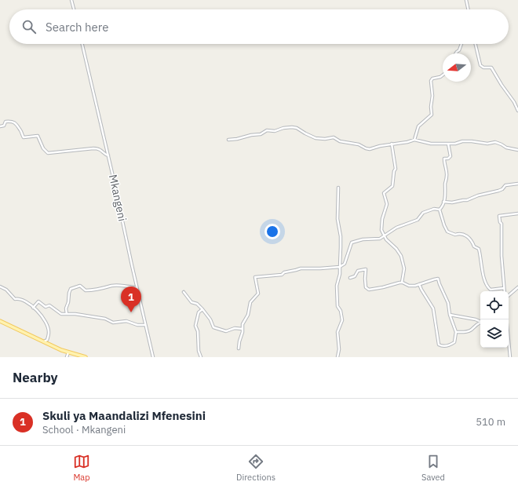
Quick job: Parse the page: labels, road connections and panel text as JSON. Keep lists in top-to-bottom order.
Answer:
{
  "streets": {
    "street": ["Mkangeni"]
  },
  "north": "left",
  "page": {
    "search": "Search here",
    "pins": "1",
    "heading": "Nearby",
    "list": [
      {
        "mark": "1",
        "name": "Skuli ya Maandalizi Mfenesini",
        "note": "School · Mkangeni",
        "value": "510 m"
      }
    ],
    "nav": ["Map", "Directions", "Saved"]
  }
}
